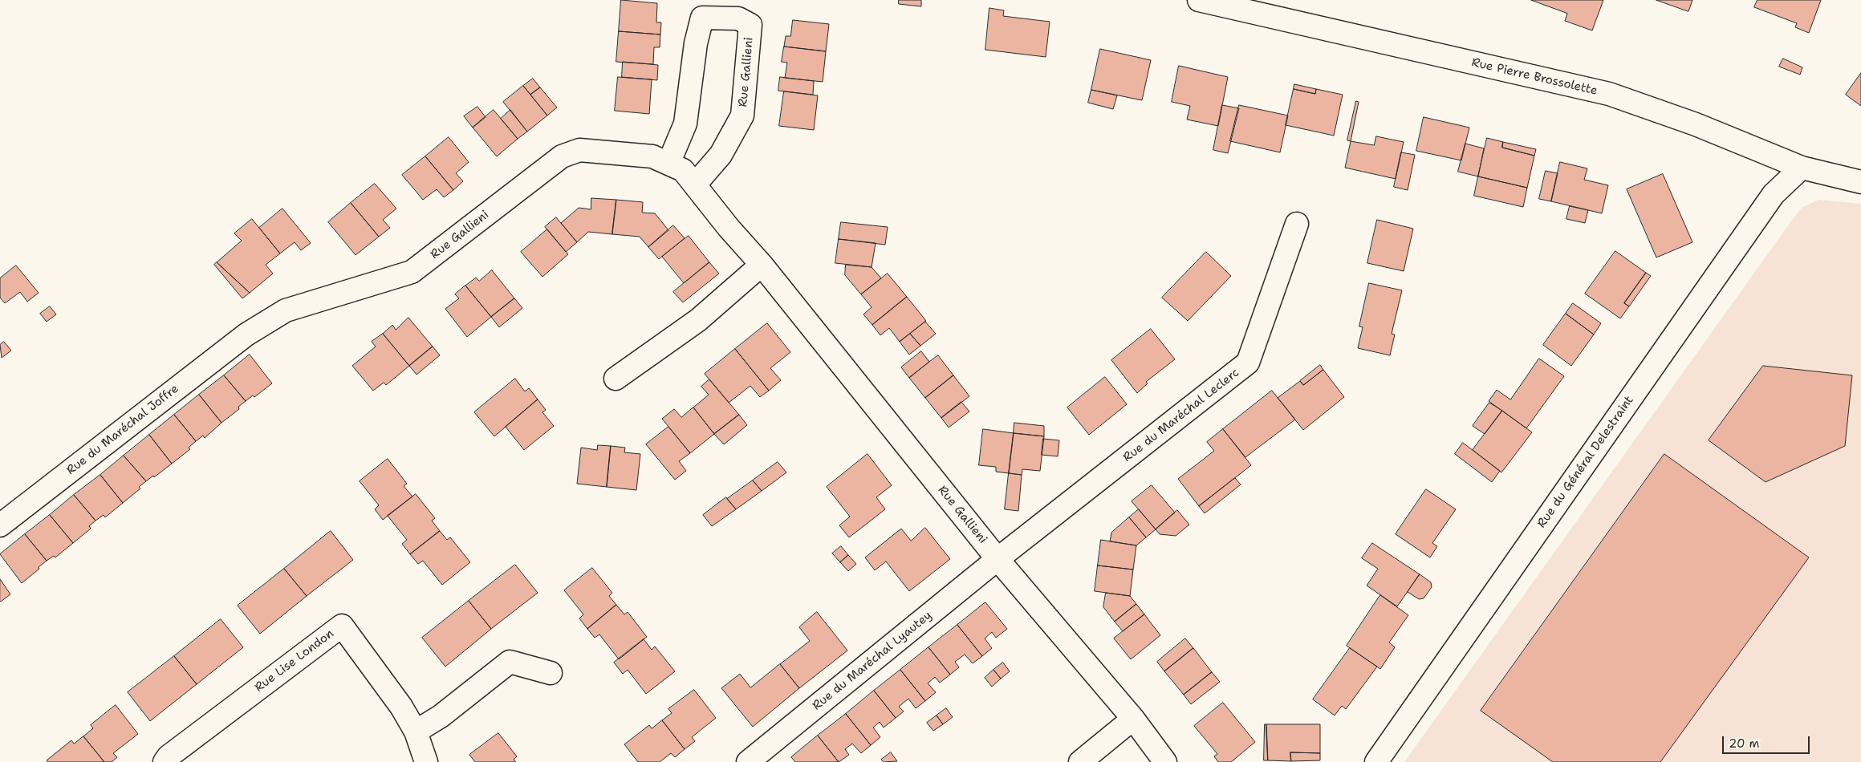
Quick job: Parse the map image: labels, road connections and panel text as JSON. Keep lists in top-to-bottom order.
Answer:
{
  "streets": {
    "street": [
      "Rue Gallieni",
      "Rue Pierre Brossolette",
      "Rue du Maréchal Leclerc",
      "Rue du Maréchal Joffre",
      "Rue du Général Delestraint",
      "Rue Lise London",
      "Rue du Maréchal Lyautey"
    ]
  },
  "crossings": [
    ["Rue Gallieni", "Rue du Maréchal Leclerc"],
    ["Rue Gallieni", "Rue du Maréchal Joffre"],
    ["Rue Gallieni", "Rue du Maréchal Lyautey"],
    ["Rue Pierre Brossolette", "Rue du Général Delestraint"],
    ["Rue du Maréchal Leclerc", "Rue du Maréchal Lyautey"]
  ],
  "scale_bar": "20 m"
}
